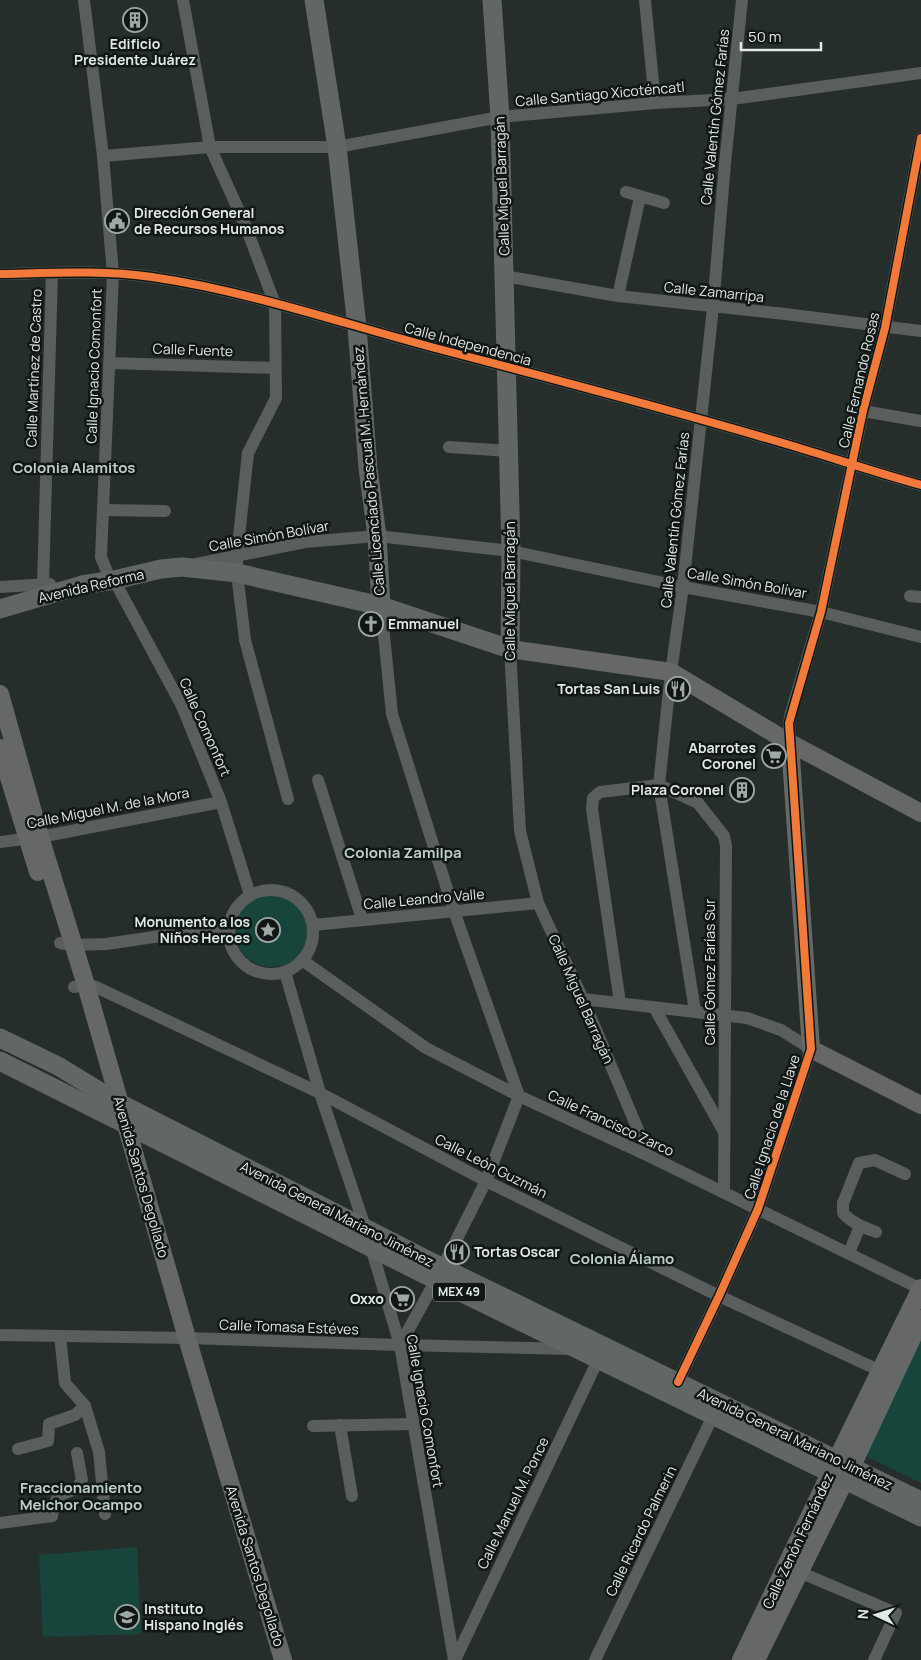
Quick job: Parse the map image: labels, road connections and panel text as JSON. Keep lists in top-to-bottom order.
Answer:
{
  "streets": {
    "main road": [
      "Calle Miguel Barragán",
      "Calle Licenciado Pascual M. Hernández",
      "Avenida Reforma",
      "Calle Ignacio de la Llave",
      "Avenida Santos Degollado",
      "Avenida General Mariano Jiménez",
      "MEX 49",
      "Calle Zenón Fernández"
    ],
    "street": [
      "Calle Santiago Xicoténcatl",
      "Calle Valentín Gómez Farías",
      "Calle Zamarripa",
      "Calle Independencia",
      "Calle Fuente",
      "Calle Ignacio Comonfort",
      "Calle Martínez de Castro",
      "Calle Fernando Rosas",
      "Calle Simón Bolívar",
      "Calle Comonfort",
      "Calle Miguel M. de la Mora",
      "Calle Leandro Valle",
      "Calle Gómez Farías Sur",
      "Calle Francisco Zarco",
      "Calle León Guzmán",
      "Calle Tomasa Estéves",
      "Calle Manuel M. Ponce",
      "Calle Ricardo Palmerin"
    ]
  },
  "crossings": [
    ["Calle Santiago Xicoténcatl", "Calle Valentín Gómez Farías"],
    ["Calle Santiago Xicoténcatl", "Calle Miguel Barragán"],
    ["Calle Santiago Xicoténcatl", "Calle Ignacio Comonfort"],
    ["Calle Santiago Xicoténcatl", "Calle Licenciado Pascual M. Hernández"],
    ["Calle Valentín Gómez Farías", "Calle Zamarripa"],
    ["Calle Valentín Gómez Farías", "Calle Independencia"],
    ["Calle Valentín Gómez Farías", "Calle Simón Bolívar"],
    ["Calle Valentín Gómez Farías", "Calle Gómez Farías Sur"],
    ["Calle Miguel Barragán", "Calle Zamarripa"],
    ["Calle Miguel Barragán", "Calle Independencia"],
    ["Calle Miguel Barragán", "Calle Simón Bolívar"],
    ["Calle Miguel Barragán", "Avenida Reforma"],
    ["Calle Miguel Barragán", "Calle Leandro Valle"],
    ["Calle Miguel Barragán", "Calle Francisco Zarco"],
    ["Calle Zamarripa", "Calle Fernando Rosas"],
    ["Calle Independencia", "Calle Ignacio Comonfort"],
    ["Calle Independencia", "Calle Martínez de Castro"],
    ["Calle Independencia", "Calle Fernando Rosas"],
    ["Calle Independencia", "Calle Licenciado Pascual M. Hernández"],
    ["Calle Fuente", "Calle Ignacio Comonfort"],
    ["Calle Ignacio Comonfort", "Avenida Reforma"],
    ["Calle Ignacio Comonfort", "Calle Comonfort"],
    ["Calle Ignacio Comonfort", "Calle Leandro Valle"],
    ["Calle Ignacio Comonfort", "Calle Francisco Zarco"],
    ["Calle Ignacio Comonfort", "Calle León Guzmán"],
    ["Calle Ignacio Comonfort", "Avenida General Mariano Jiménez"],
    ["Calle Ignacio Comonfort", "Calle Tomasa Estéves"],
    ["Calle Ignacio Comonfort", "Calle Manuel M. Ponce"],
    ["Calle Fernando Rosas", "Calle Simón Bolívar"],
    ["Calle Fernando Rosas", "Calle Ignacio de la Llave"],
    ["Calle Licenciado Pascual M. Hernández", "Calle Simón Bolívar"],
    ["Calle Licenciado Pascual M. Hernández", "Avenida Reforma"],
    ["Calle Licenciado Pascual M. Hernández", "Calle Leandro Valle"],
    ["Calle Licenciado Pascual M. Hernández", "Calle Francisco Zarco"],
    ["Calle Simón Bolívar", "Avenida Reforma"],
    ["Avenida Reforma", "Calle Comonfort"],
    ["Calle Comonfort", "Calle Miguel M. de la Mora"],
    ["Calle Comonfort", "Calle Leandro Valle"],
    ["Calle Comonfort", "Calle Francisco Zarco"],
    ["Calle Miguel M. de la Mora", "Avenida Santos Degollado"],
    ["Calle Leandro Valle", "Calle Francisco Zarco"],
    ["Calle Gómez Farías Sur", "Calle Francisco Zarco"],
    ["Calle Francisco Zarco", "Calle Ignacio de la Llave"],
    ["Calle Francisco Zarco", "Calle Zenón Fernández"],
    ["Calle Ignacio de la Llave", "Calle León Guzmán"],
    ["Calle Ignacio de la Llave", "Avenida General Mariano Jiménez"],
    ["Calle León Guzmán", "Avenida Santos Degollado"],
    ["Calle León Guzmán", "Calle Zenón Fernández"],
    ["Avenida Santos Degollado", "Avenida General Mariano Jiménez"],
    ["Avenida Santos Degollado", "Calle Tomasa Estéves"],
    ["Avenida General Mariano Jiménez", "Calle Tomasa Estéves"],
    ["Avenida General Mariano Jiménez", "Calle Manuel M. Ponce"],
    ["Avenida General Mariano Jiménez", "Calle Ricardo Palmerin"],
    ["Avenida General Mariano Jiménez", "Calle Zenón Fernández"]
  ],
  "districts": [
    "Colonia Alamitos",
    "Colonia Zamilpa",
    "Colonia Álamo",
    "Fraccionamiento Melchor Ocampo"
  ],
  "places": {
    "building": ["Edificio Presidente Juárez", "Plaza Coronel"],
    "public building": ["Dirección General de Recursos Humanos"],
    "church": ["Emmanuel"],
    "restaurant": ["Tortas San Luis", "Tortas Oscar"],
    "supermarket": ["Abarrotes Coronel", "Oxxo"],
    "place": ["Monumento a los Niños Heroes"],
    "school or university": ["Instituto Hispano Inglés"]
  },
  "scale_bar": "50 m",
  "north": "left"
}
